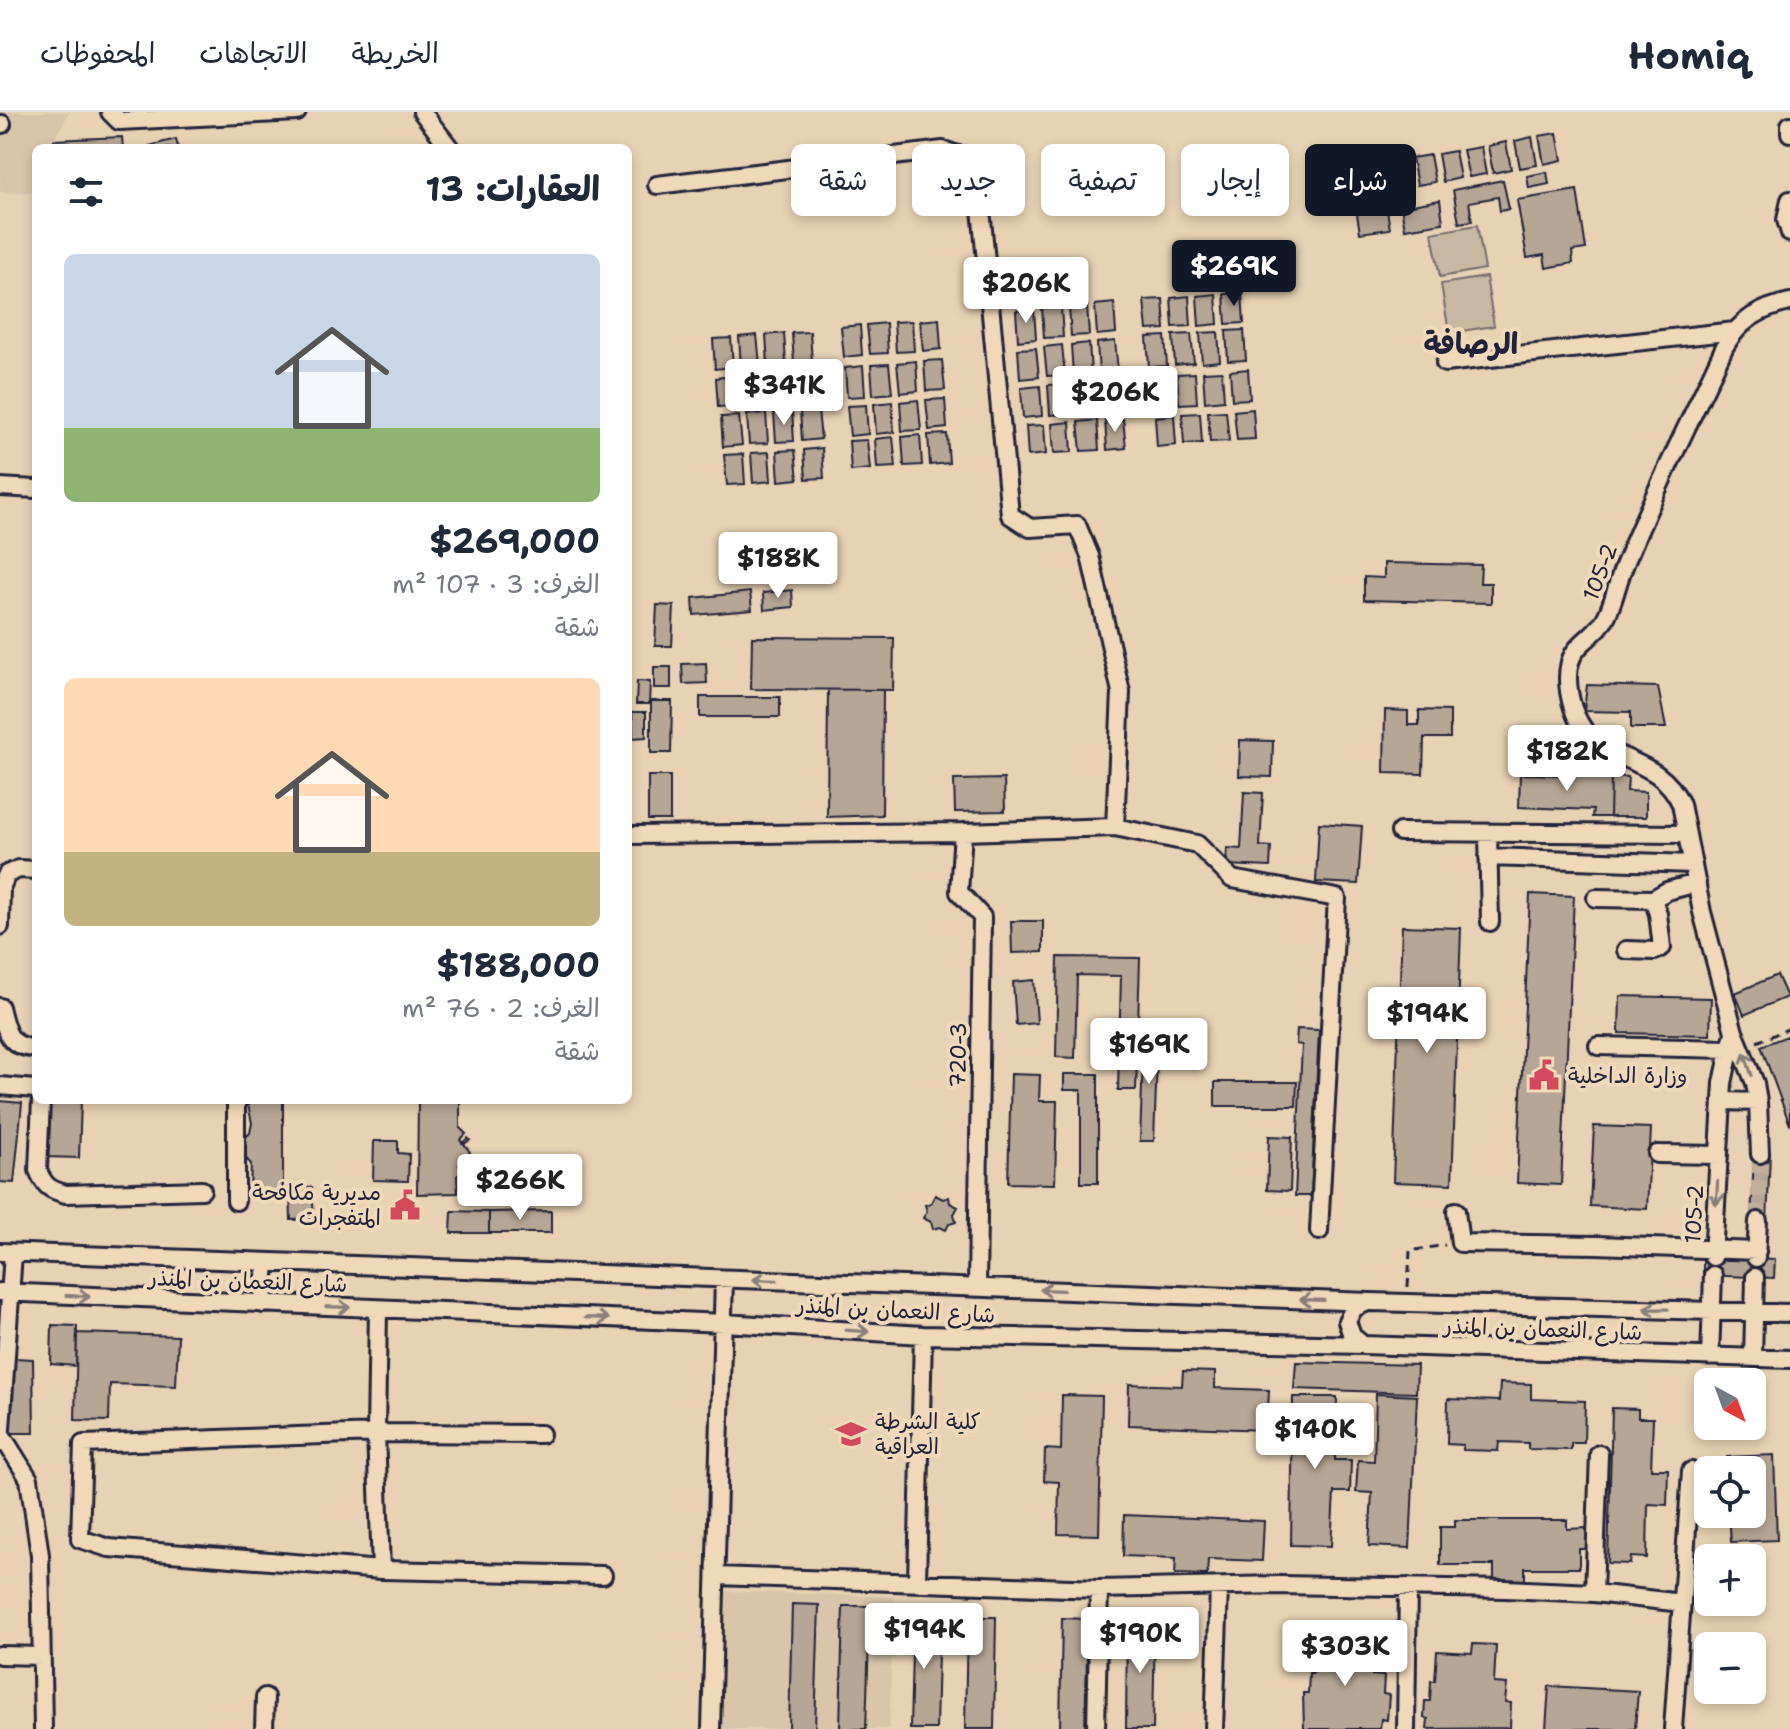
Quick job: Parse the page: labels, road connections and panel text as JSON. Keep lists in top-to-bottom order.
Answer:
{
  "streets": {
    "street": ["105-2", "720-3", "شارع النعمان بن المنذر"]
  },
  "crossings": [
    ["105-2", "شارع النعمان بن المنذر"],
    ["720-3", "شارع النعمان بن المنذر"]
  ],
  "districts": ["الرصافة"],
  "places": {
    "public building": ["وزارة الداخلية", "مديرية مكافحة المتفجرات"],
    "school or university": ["كلية الشرطة العراقية"]
  },
  "north": "bottom right",
  "page": {
    "header": "Homiq",
    "nav": ["الخريطة", "الاتجاهات", "المحفوظات"],
    "chip": [
      "شراء",
      "إيجار",
      "تصفية",
      "جديد",
      "شقة"
    ],
    "heading": "العقارات: 13",
    "price": [
      "$269K",
      "$206K",
      "$341K",
      "$206K",
      "$188K",
      "$182K",
      "$194K",
      "$169K",
      "$266K",
      "$140K",
      "$194K",
      "$190K",
      "$303K"
    ],
    "list": [
      {
        "name": "$269,000",
        "note": "الغرف: 3 · 107 m² · شقة"
      },
      {
        "name": "$188,000",
        "note": "الغرف: 2 · 76 m² · شقة"
      }
    ],
    "map_buttons": ["+", "−"]
  }
}
